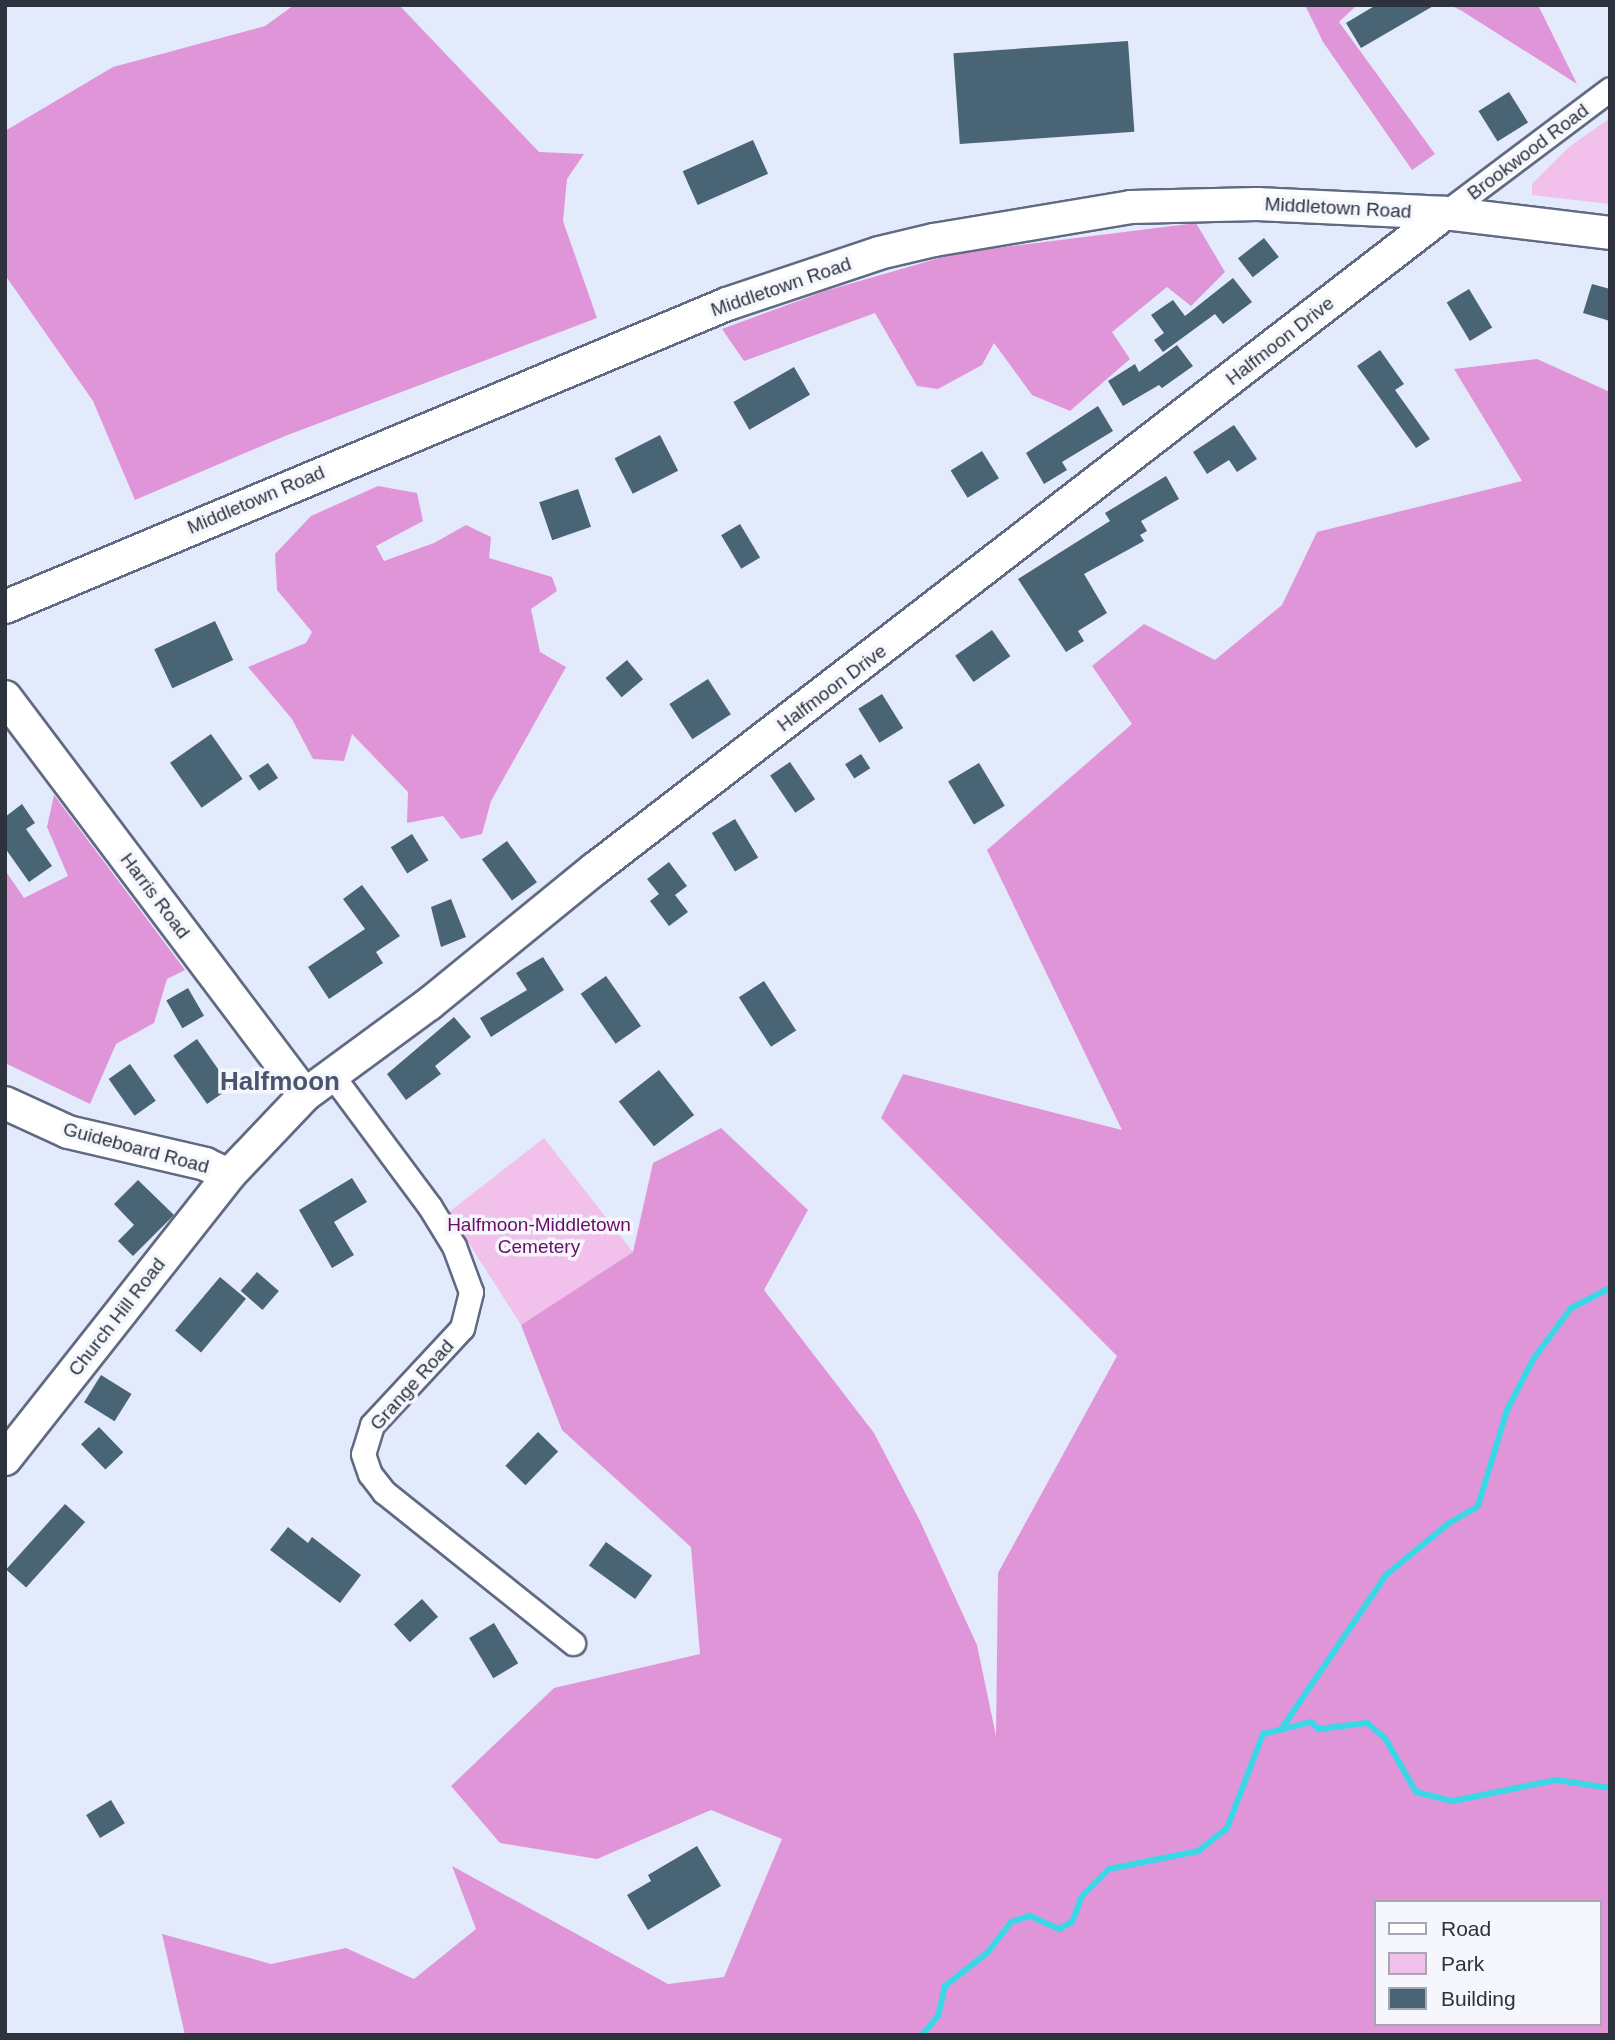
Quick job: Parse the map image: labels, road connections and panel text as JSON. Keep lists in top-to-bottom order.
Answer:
{
  "streets": {
    "street": [
      "Brookwood Road",
      "Middletown Road",
      "Halfmoon Drive",
      "Harris Road",
      "Guideboard Road",
      "Church Hill Road",
      "Grange Road"
    ]
  },
  "crossings": [
    ["Brookwood Road", "Middletown Road"],
    ["Brookwood Road", "Halfmoon Drive"],
    ["Middletown Road", "Halfmoon Drive"],
    ["Halfmoon Drive", "Harris Road"],
    ["Halfmoon Drive", "Guideboard Road"],
    ["Halfmoon Drive", "Church Hill Road"],
    ["Halfmoon Drive", "Grange Road"],
    ["Guideboard Road", "Church Hill Road"]
  ],
  "districts": ["Halfmoon"],
  "parks": ["Halfmoon-Middletown Cemetery"],
  "legend": ["Road", "Park", "Building"]
}
